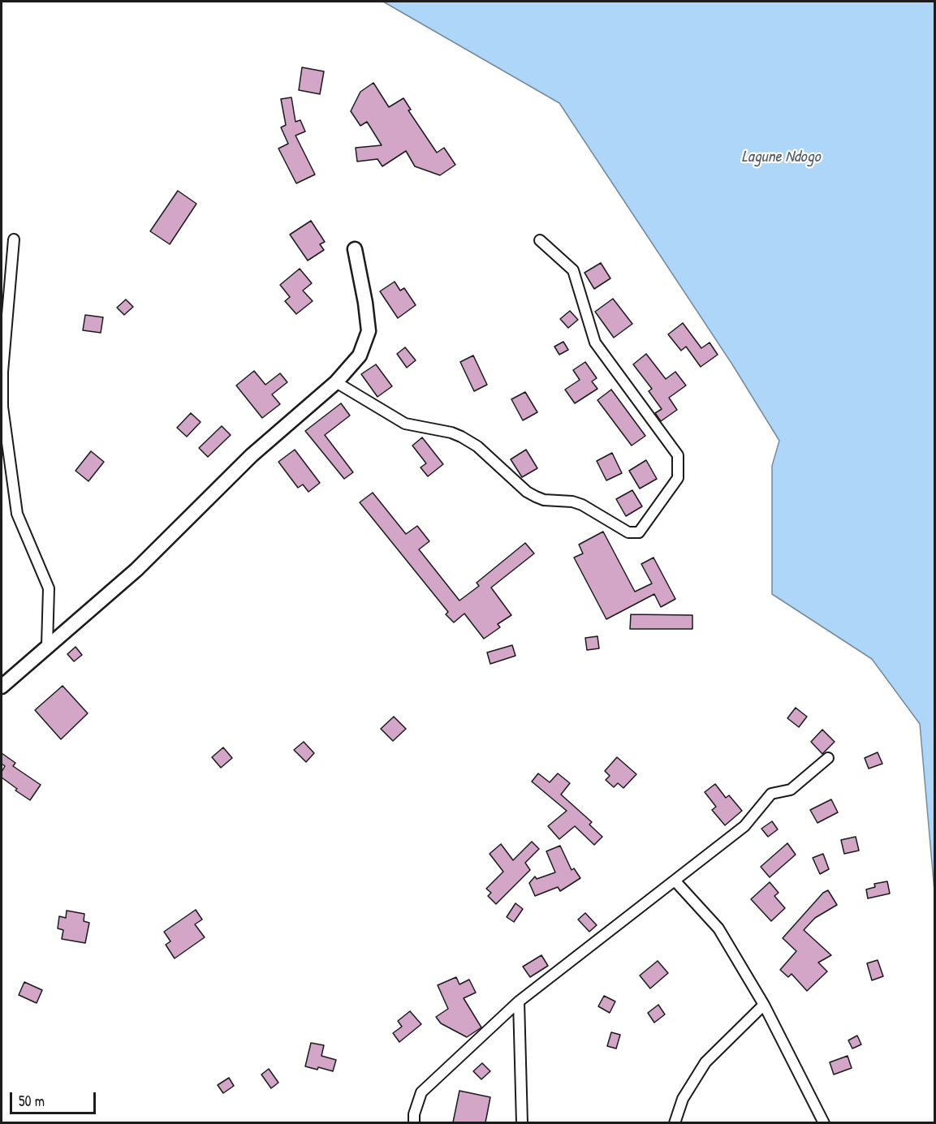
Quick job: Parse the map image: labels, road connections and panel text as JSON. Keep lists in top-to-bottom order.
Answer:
{
  "water": ["Lagune Ndogo"],
  "scale_bar": "50 m"
}
